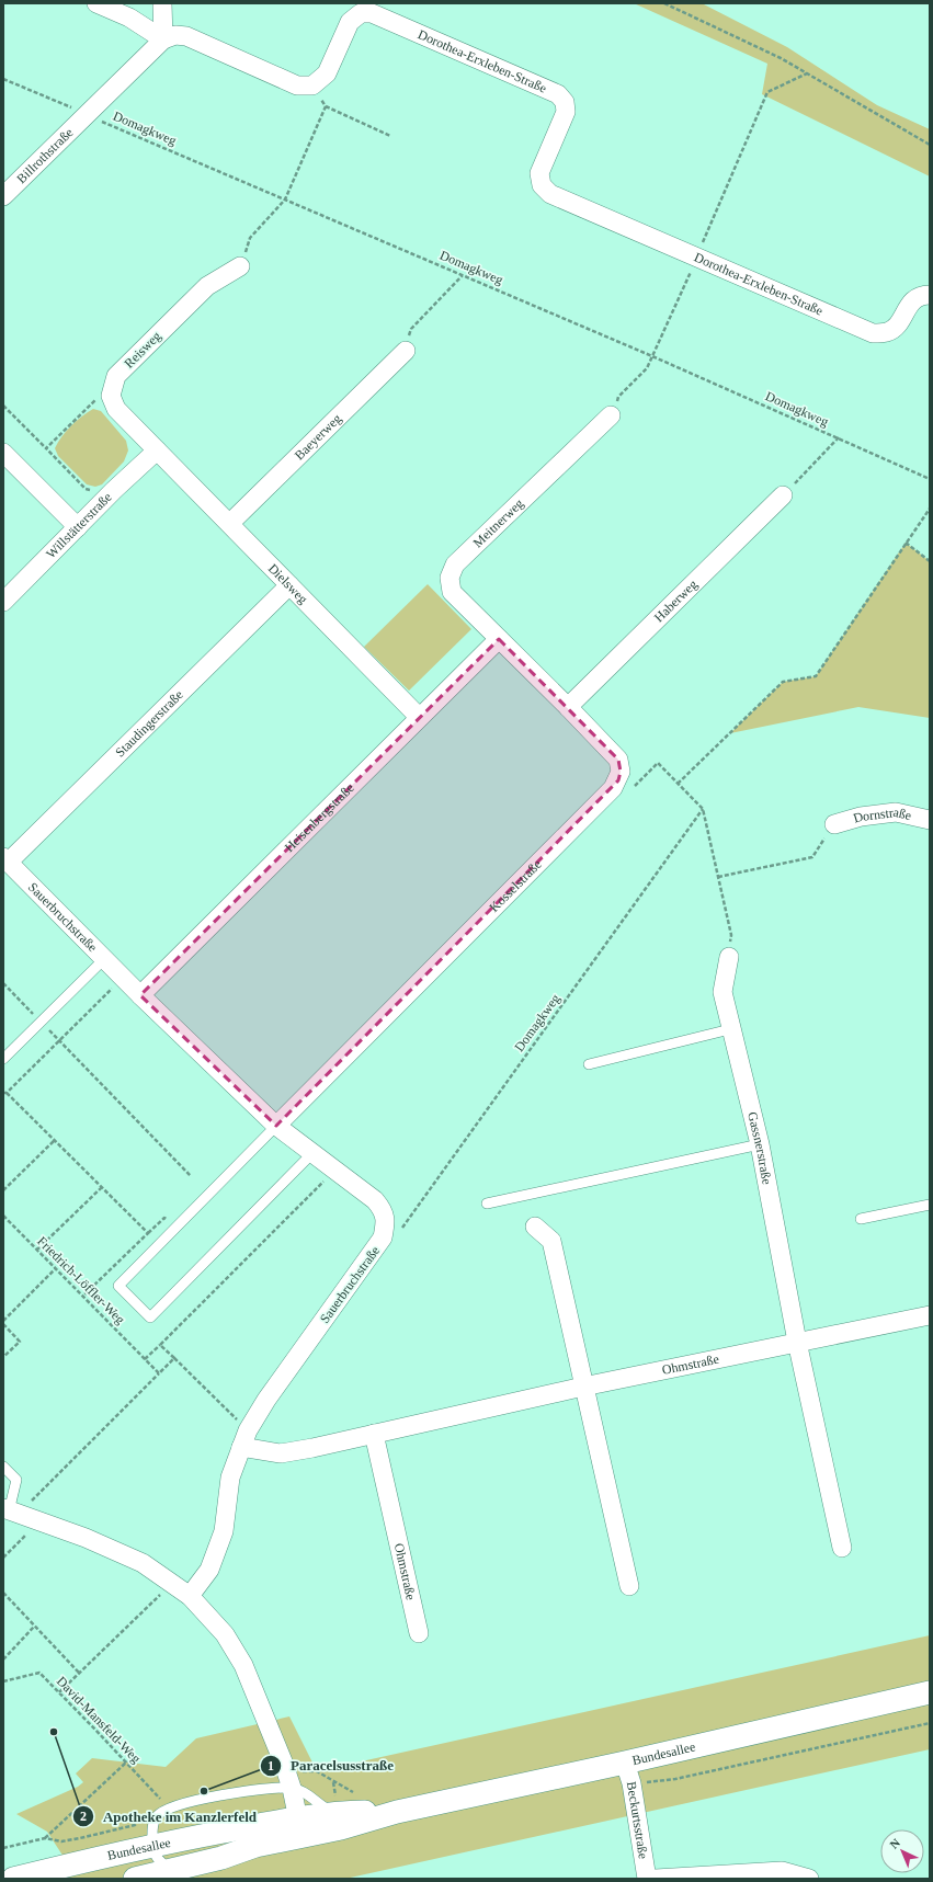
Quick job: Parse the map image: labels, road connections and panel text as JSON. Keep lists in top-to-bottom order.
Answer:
{
  "streets": {
    "street": [
      "Dorothea-Erxleben-Straße",
      "Billrothstraße",
      "Reisweg",
      "Baeyerweg",
      "Meitnerweg",
      "Willstätterstraße",
      "Dielsweg",
      "Haberweg",
      "Staudingerstraße",
      "Heisenbergstraße",
      "Dornstraße",
      "Kosselstraße",
      "Sauerbruchstraße",
      "Gassnerstraße",
      "Ohmstraße",
      "Bundesallee",
      "Beckurtsstraße"
    ],
    "path": ["Domagkweg", "Friedrich-Löffler-Weg", "David-Mansfeld-Weg"]
  },
  "crossings": [
    ["Domagkweg", "Billrothstraße"],
    ["Domagkweg", "Sauerbruchstraße"],
    ["Baeyerweg", "Dielsweg"],
    ["Meitnerweg", "Heisenbergstraße"],
    ["Willstätterstraße", "Dielsweg"],
    ["Dielsweg", "Staudingerstraße"],
    ["Dielsweg", "Heisenbergstraße"],
    ["Staudingerstraße", "Sauerbruchstraße"],
    ["Heisenbergstraße", "Sauerbruchstraße"],
    ["Kosselstraße", "Sauerbruchstraße"],
    ["Sauerbruchstraße", "Ohmstraße"],
    ["Gassnerstraße", "Ohmstraße"],
    ["Bundesallee", "Beckurtsstraße"]
  ],
  "places": ["Apotheke im Kanzlerfeld", "Paracelsusstraße"],
  "north": "top left"
}
